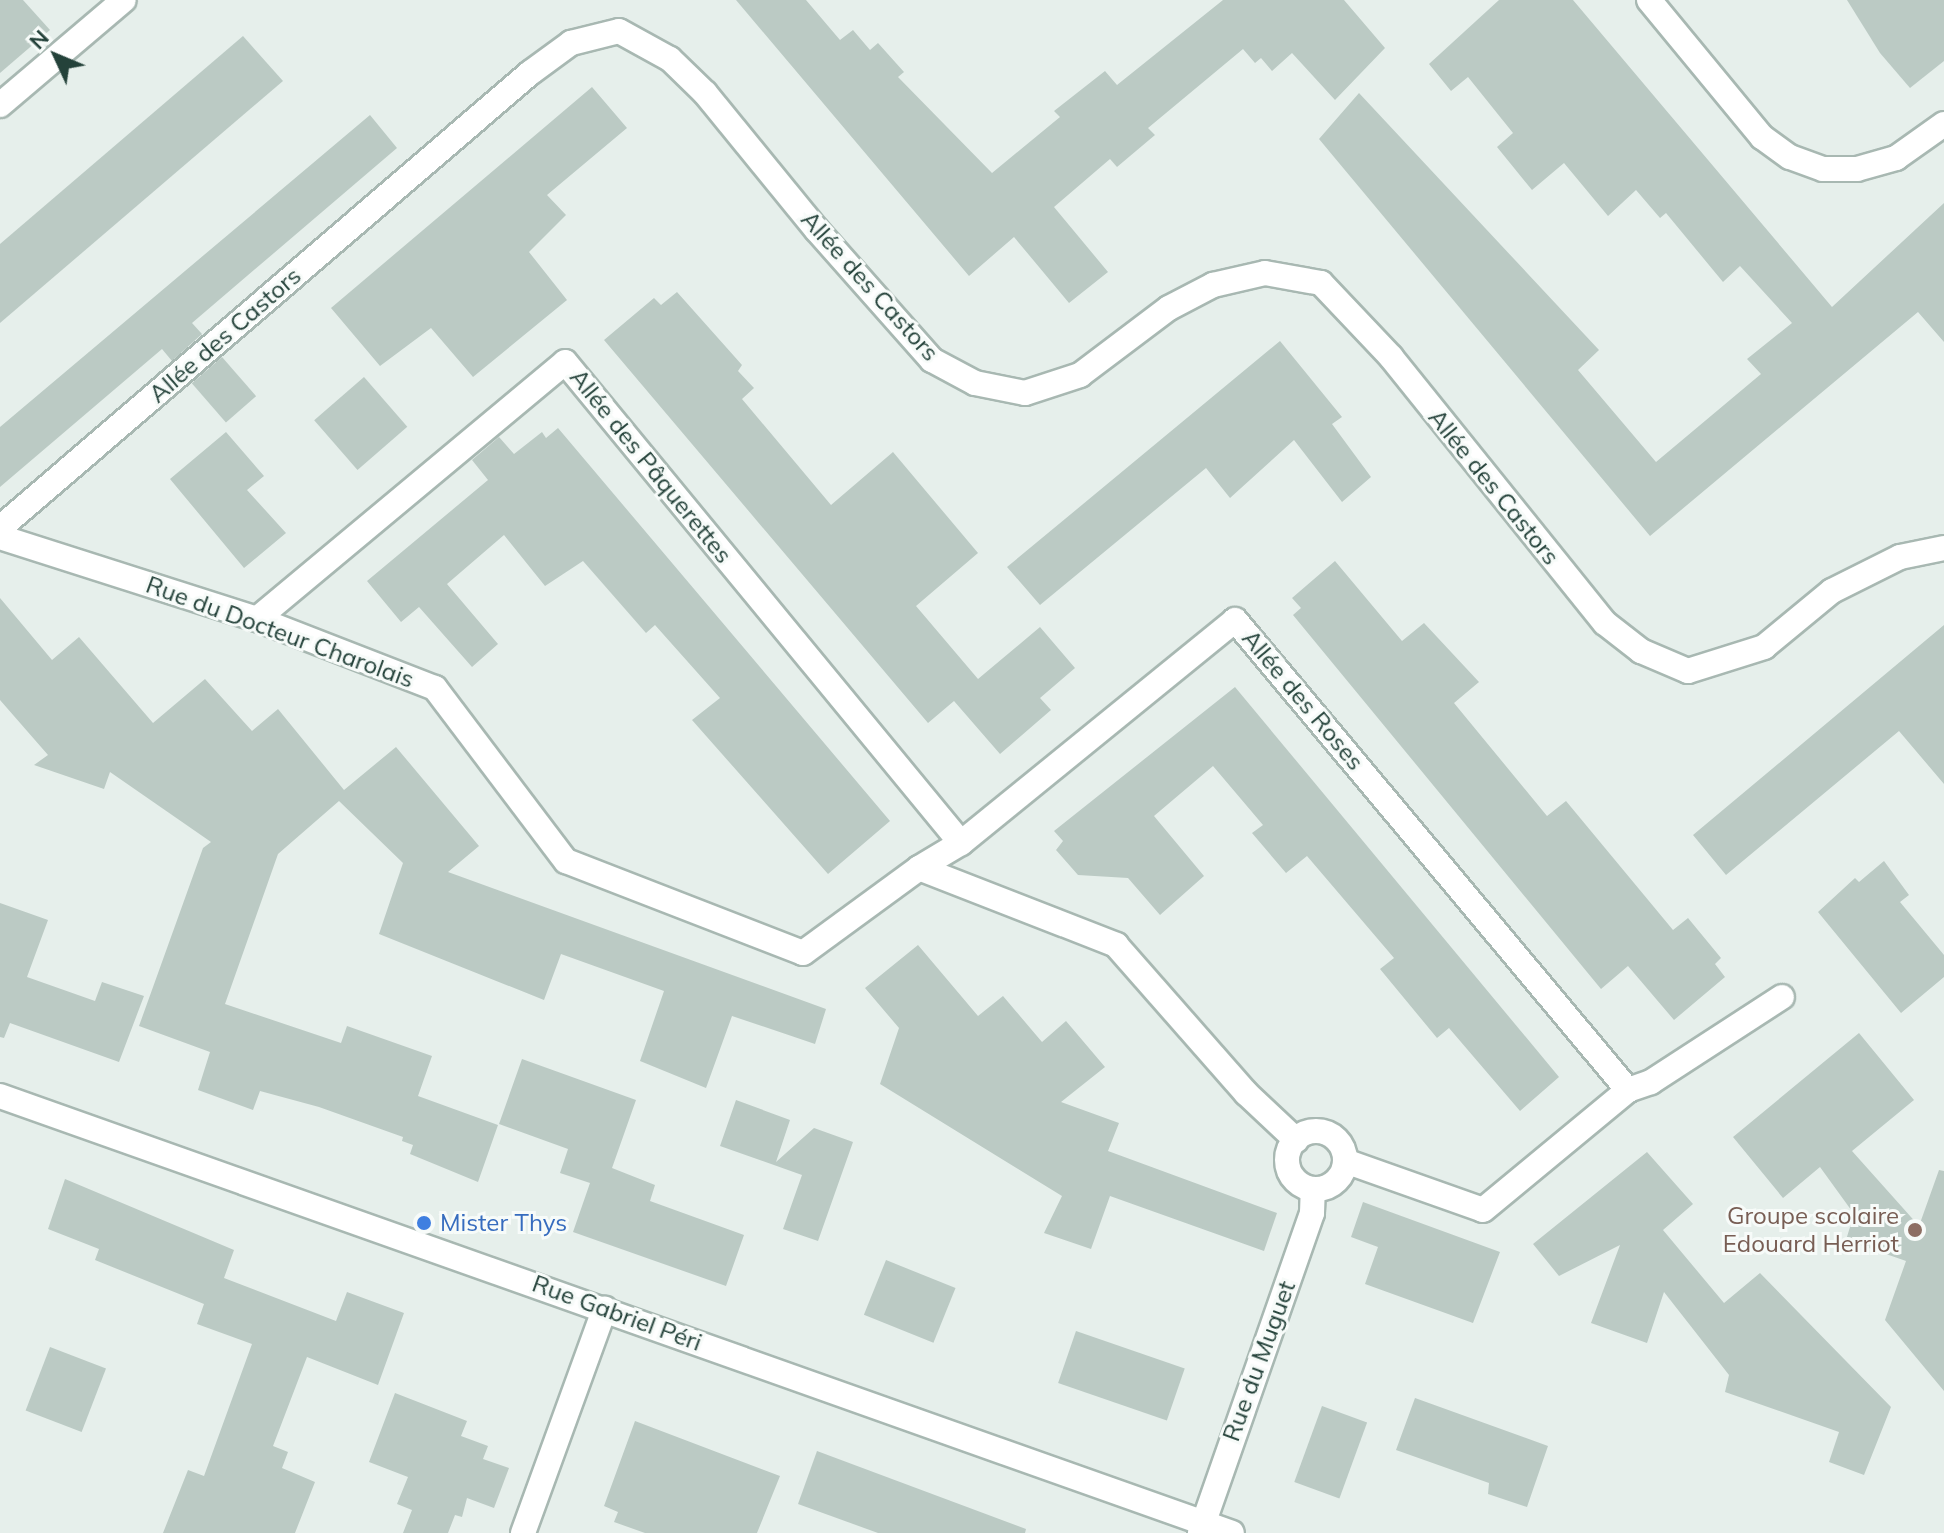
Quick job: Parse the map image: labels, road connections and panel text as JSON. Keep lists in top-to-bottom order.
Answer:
{
  "streets": {
    "street": [
      "Allée des Castors",
      "Allée des Pâquerettes",
      "Rue du Docteur Charolais",
      "Allée des Roses",
      "Rue Gabriel Péri",
      "Rue du Muguet"
    ]
  },
  "crossings": [
    ["Allée des Pâquerettes", "Rue du Docteur Charolais"],
    ["Allée des Pâquerettes", "Allée des Roses"],
    ["Rue du Docteur Charolais", "Allée des Roses"],
    ["Rue Gabriel Péri", "Rue du Muguet"]
  ],
  "places": ["Mister Thys", "Groupe scolaire Edouard Herriot"],
  "north": "top left"
}
